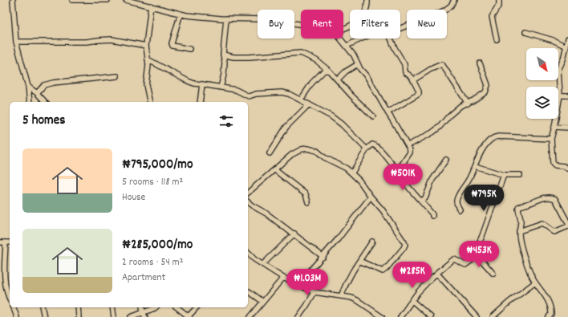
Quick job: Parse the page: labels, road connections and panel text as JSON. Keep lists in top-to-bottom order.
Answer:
{
  "north": "bottom right",
  "page": {
    "chip": [
      "Buy",
      "Rent",
      "Filters",
      "New"
    ],
    "heading": "5 homes",
    "list": [
      {
        "name": "₦795,000/mo",
        "note": "5 rooms · 118 m² · House"
      },
      {
        "name": "₦285,000/mo",
        "note": "2 rooms · 54 m² · Apartment"
      }
    ],
    "price": [
      "₦501K",
      "₦795K",
      "₦453K",
      "₦285K",
      "₦1.03M"
    ]
  }
}
